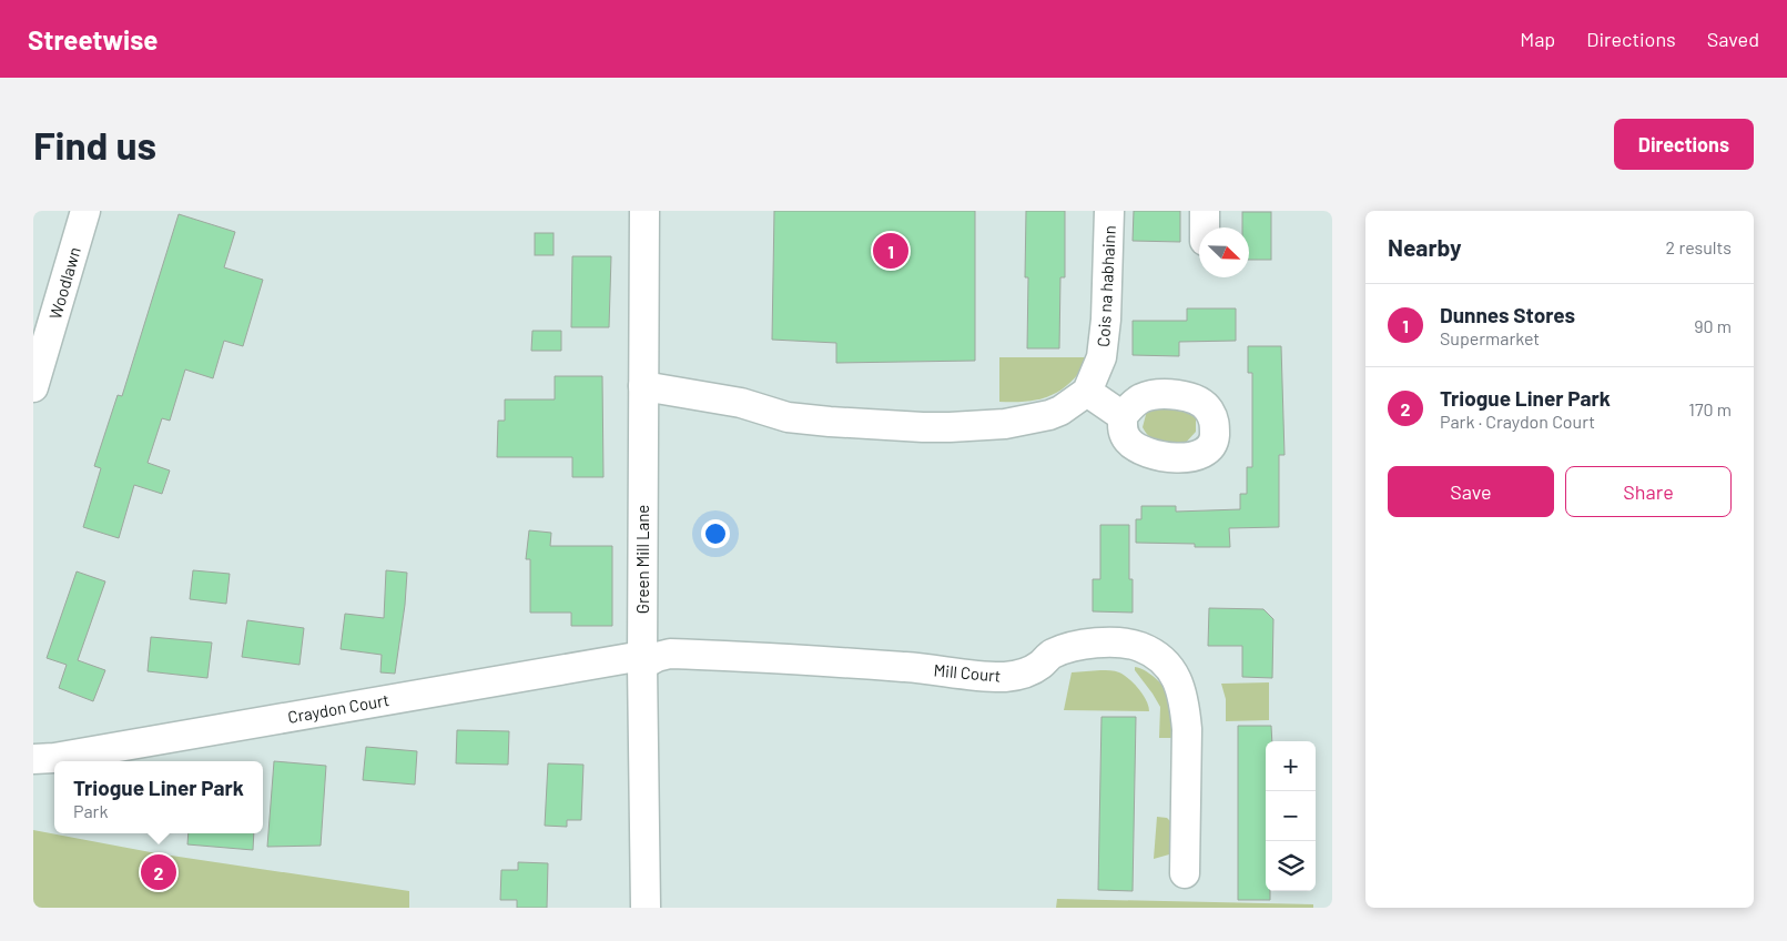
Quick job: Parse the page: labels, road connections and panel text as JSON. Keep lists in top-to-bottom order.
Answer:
{
  "streets": {
    "street": [
      "Woodlawn",
      "Cois na habhainn",
      "Green Mill Lane",
      "Mill Court",
      "Craydon Court"
    ]
  },
  "crossings": [
    ["Green Mill Lane", "Mill Court"],
    ["Green Mill Lane", "Craydon Court"],
    ["Mill Court", "Craydon Court"]
  ],
  "north": "bottom right",
  "page": {
    "header": "Streetwise",
    "nav": ["Map", "Directions", "Saved"],
    "buttons": [
      "Directions",
      ["Save", "Share"]
    ],
    "title": "Find us",
    "heading": ["Nearby", "2 results"],
    "pins": ["1", "2"],
    "list": [
      {
        "mark": "1",
        "name": "Dunnes Stores",
        "note": "Supermarket",
        "value": "90 m"
      },
      {
        "mark": "2",
        "name": "Triogue Liner Park",
        "note": "Park · Craydon Court",
        "value": "170 m"
      }
    ],
    "map_buttons": ["+", "−"],
    "popup": ["Triogue Liner Park", "Park"]
  }
}
